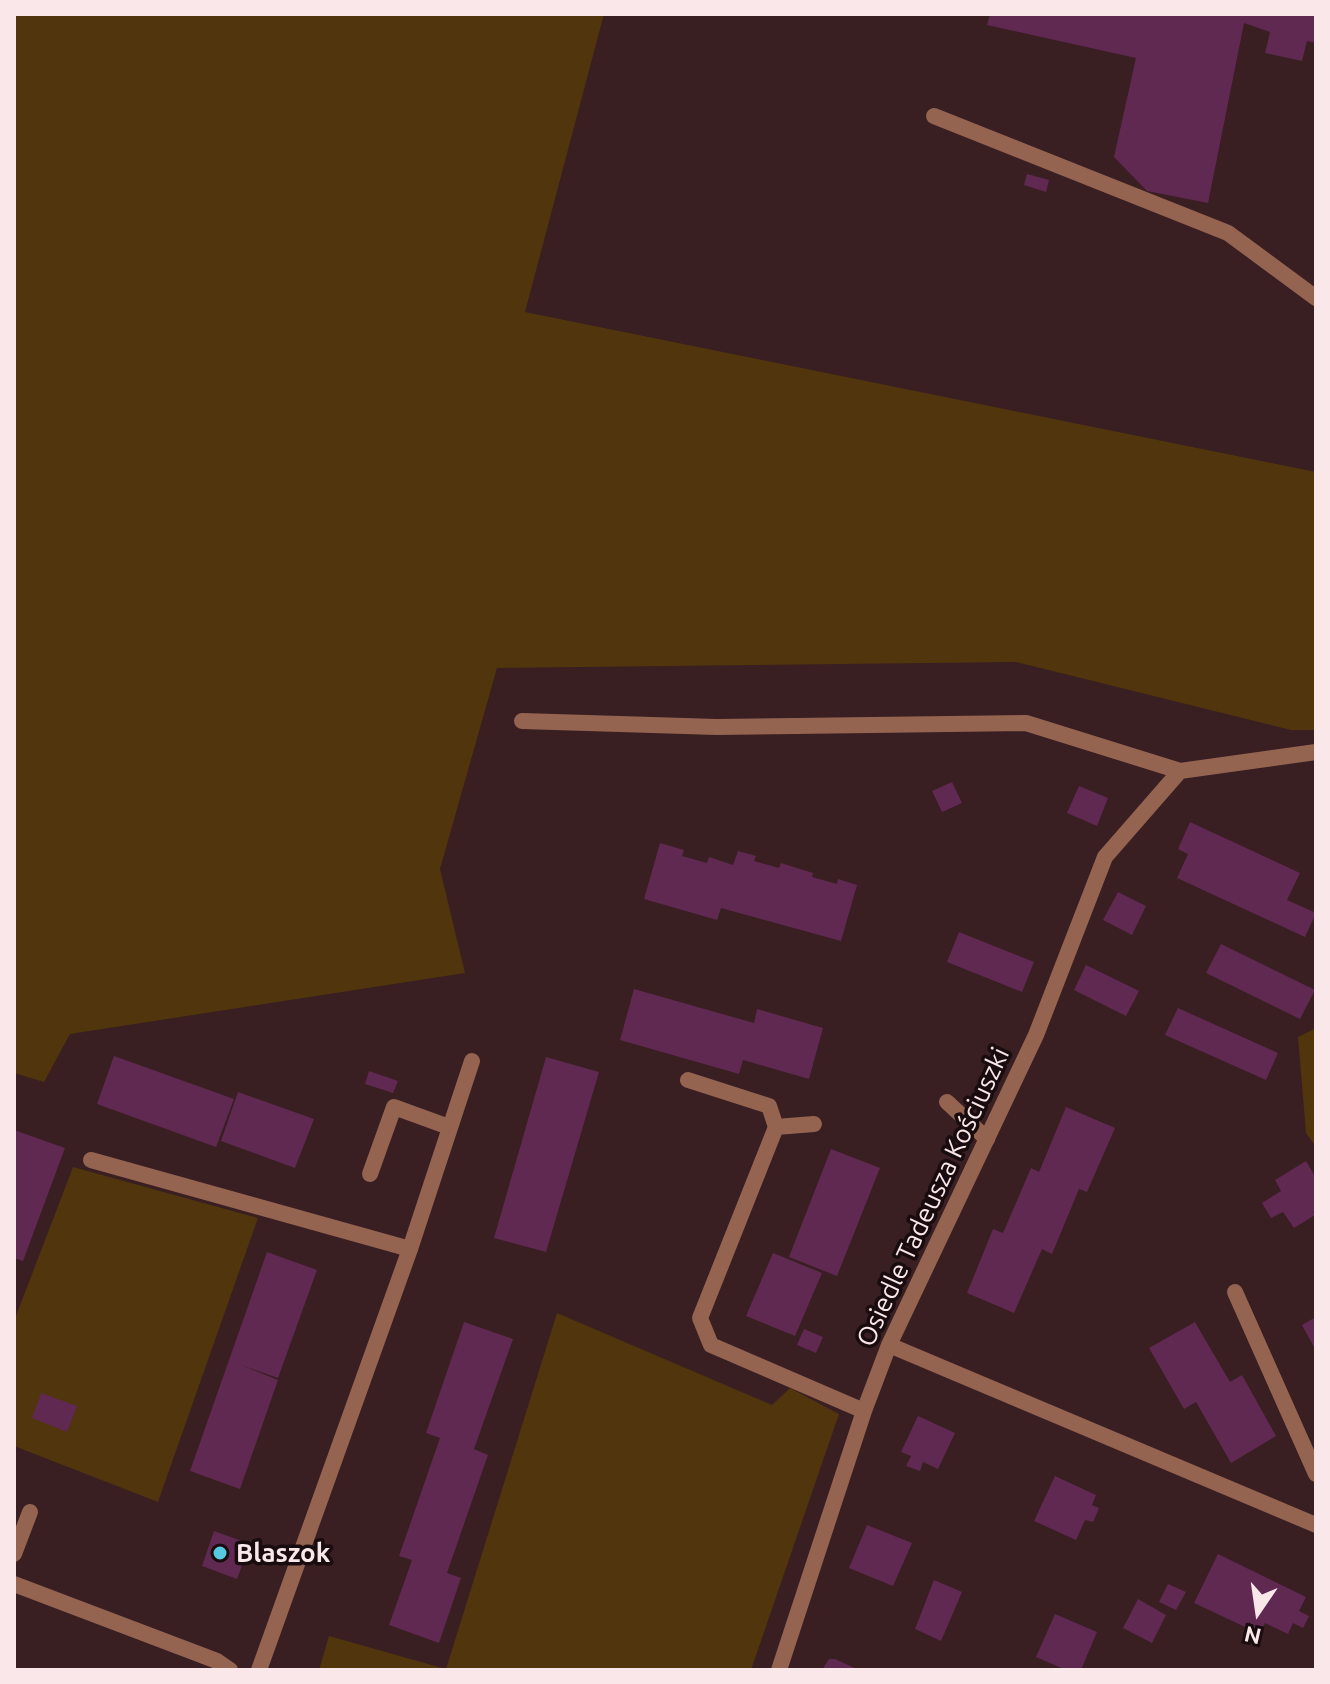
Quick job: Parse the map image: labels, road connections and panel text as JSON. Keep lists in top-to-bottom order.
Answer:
{
  "streets": {
    "street": ["Osiedle Tadeusza Kościuszki"]
  },
  "places": ["Blaszok"],
  "north": "bottom"
}
